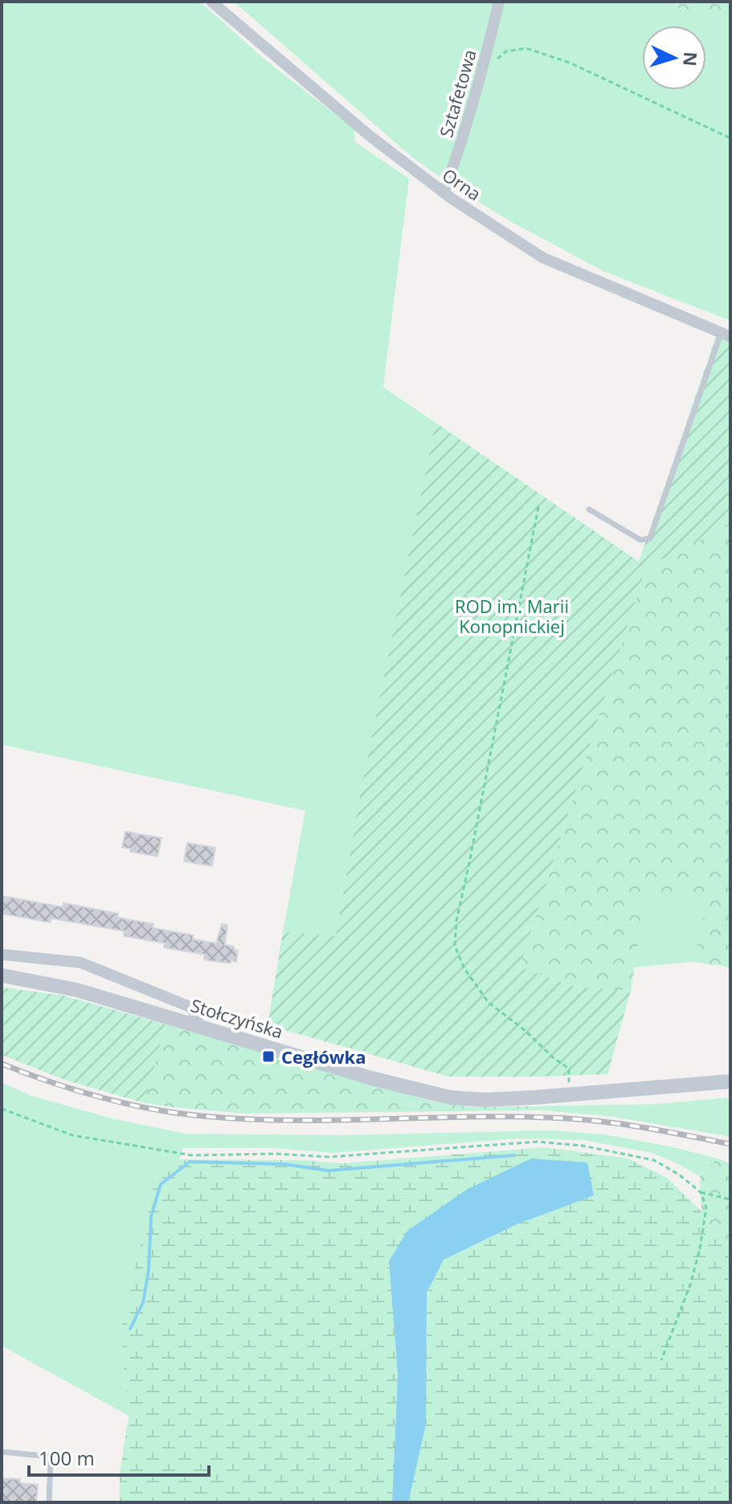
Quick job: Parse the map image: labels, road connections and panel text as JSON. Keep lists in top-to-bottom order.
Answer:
{
  "streets": {
    "street": ["Sztafetowa", "Orna", "Stołczyńska"]
  },
  "crossings": [
    ["Sztafetowa", "Orna"]
  ],
  "parks": ["ROD im. Marii Konopnickiej"],
  "places": {
    "transit": ["Cegłówka"]
  },
  "scale_bar": "100 m",
  "north": "right"
}
